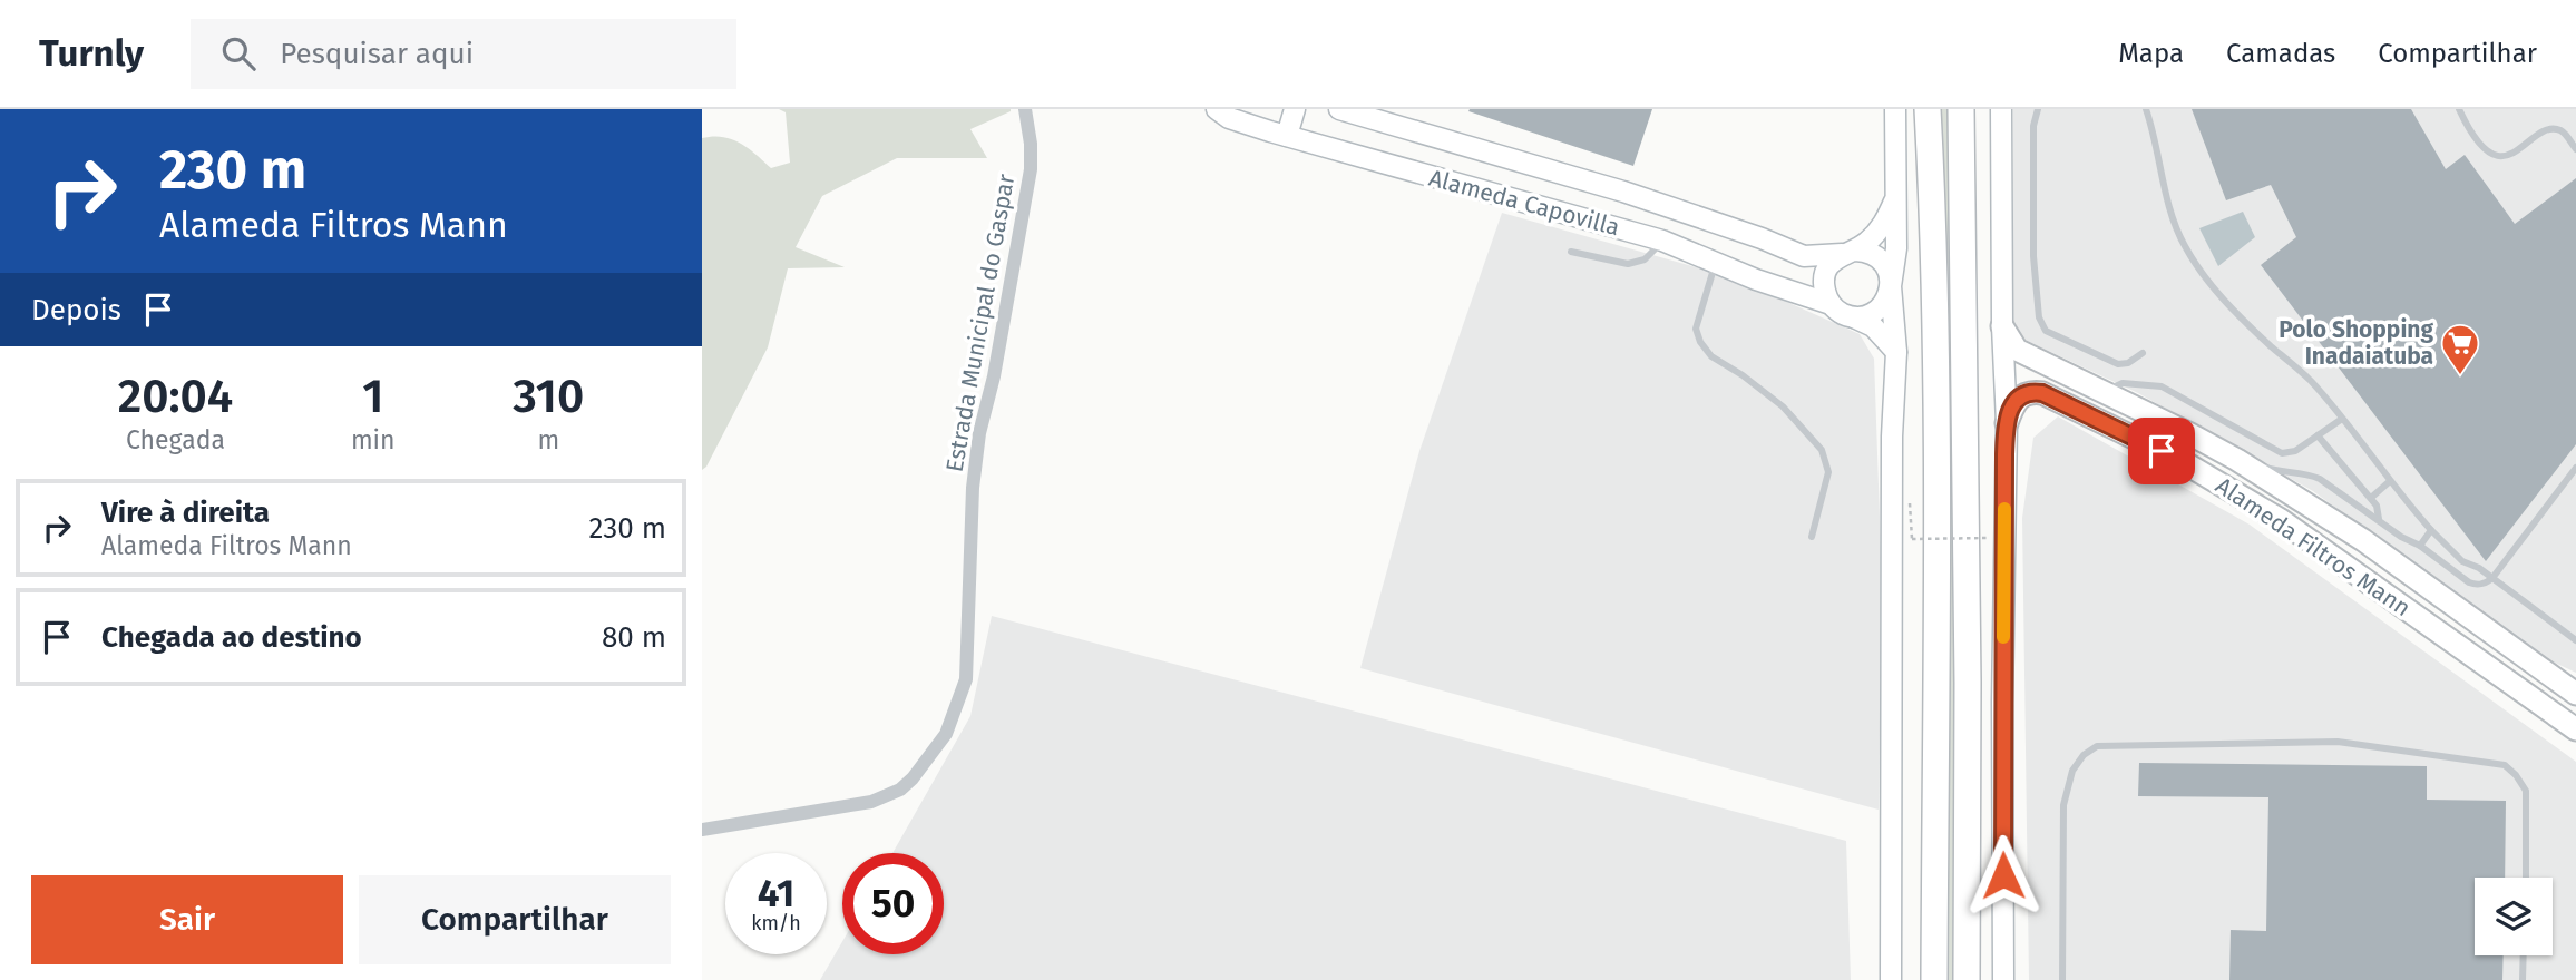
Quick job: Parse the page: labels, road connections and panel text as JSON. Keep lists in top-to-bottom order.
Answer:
{
  "streets": {
    "main road": ["Alameda Capovilla", "Alameda Filtros Mann"],
    "street": ["Estrada Municipal do Gaspar"]
  },
  "places": {
    "supermarket": ["Polo Shopping Inadaiatuba"]
  },
  "page": {
    "header": "Turnly",
    "search": "Pesquisar aqui",
    "nav": ["Mapa", "Camadas", "Compartilhar"],
    "turn": ["230 m", "Alameda Filtros Mann"],
    "then": "Depois",
    "eta": [
      "20:04",
      "Chegada",
      "1",
      "min",
      "310",
      "m"
    ],
    "list": [
      {
        "name": "Vire à direita",
        "note": "Alameda Filtros Mann",
        "value": "230 m"
      },
      {
        "name": "Chegada ao destino",
        "value": "80 m"
      }
    ],
    "speed": "41 km/h",
    "limit": "50",
    "buttons": ["Sair", "Compartilhar"]
  }
}
